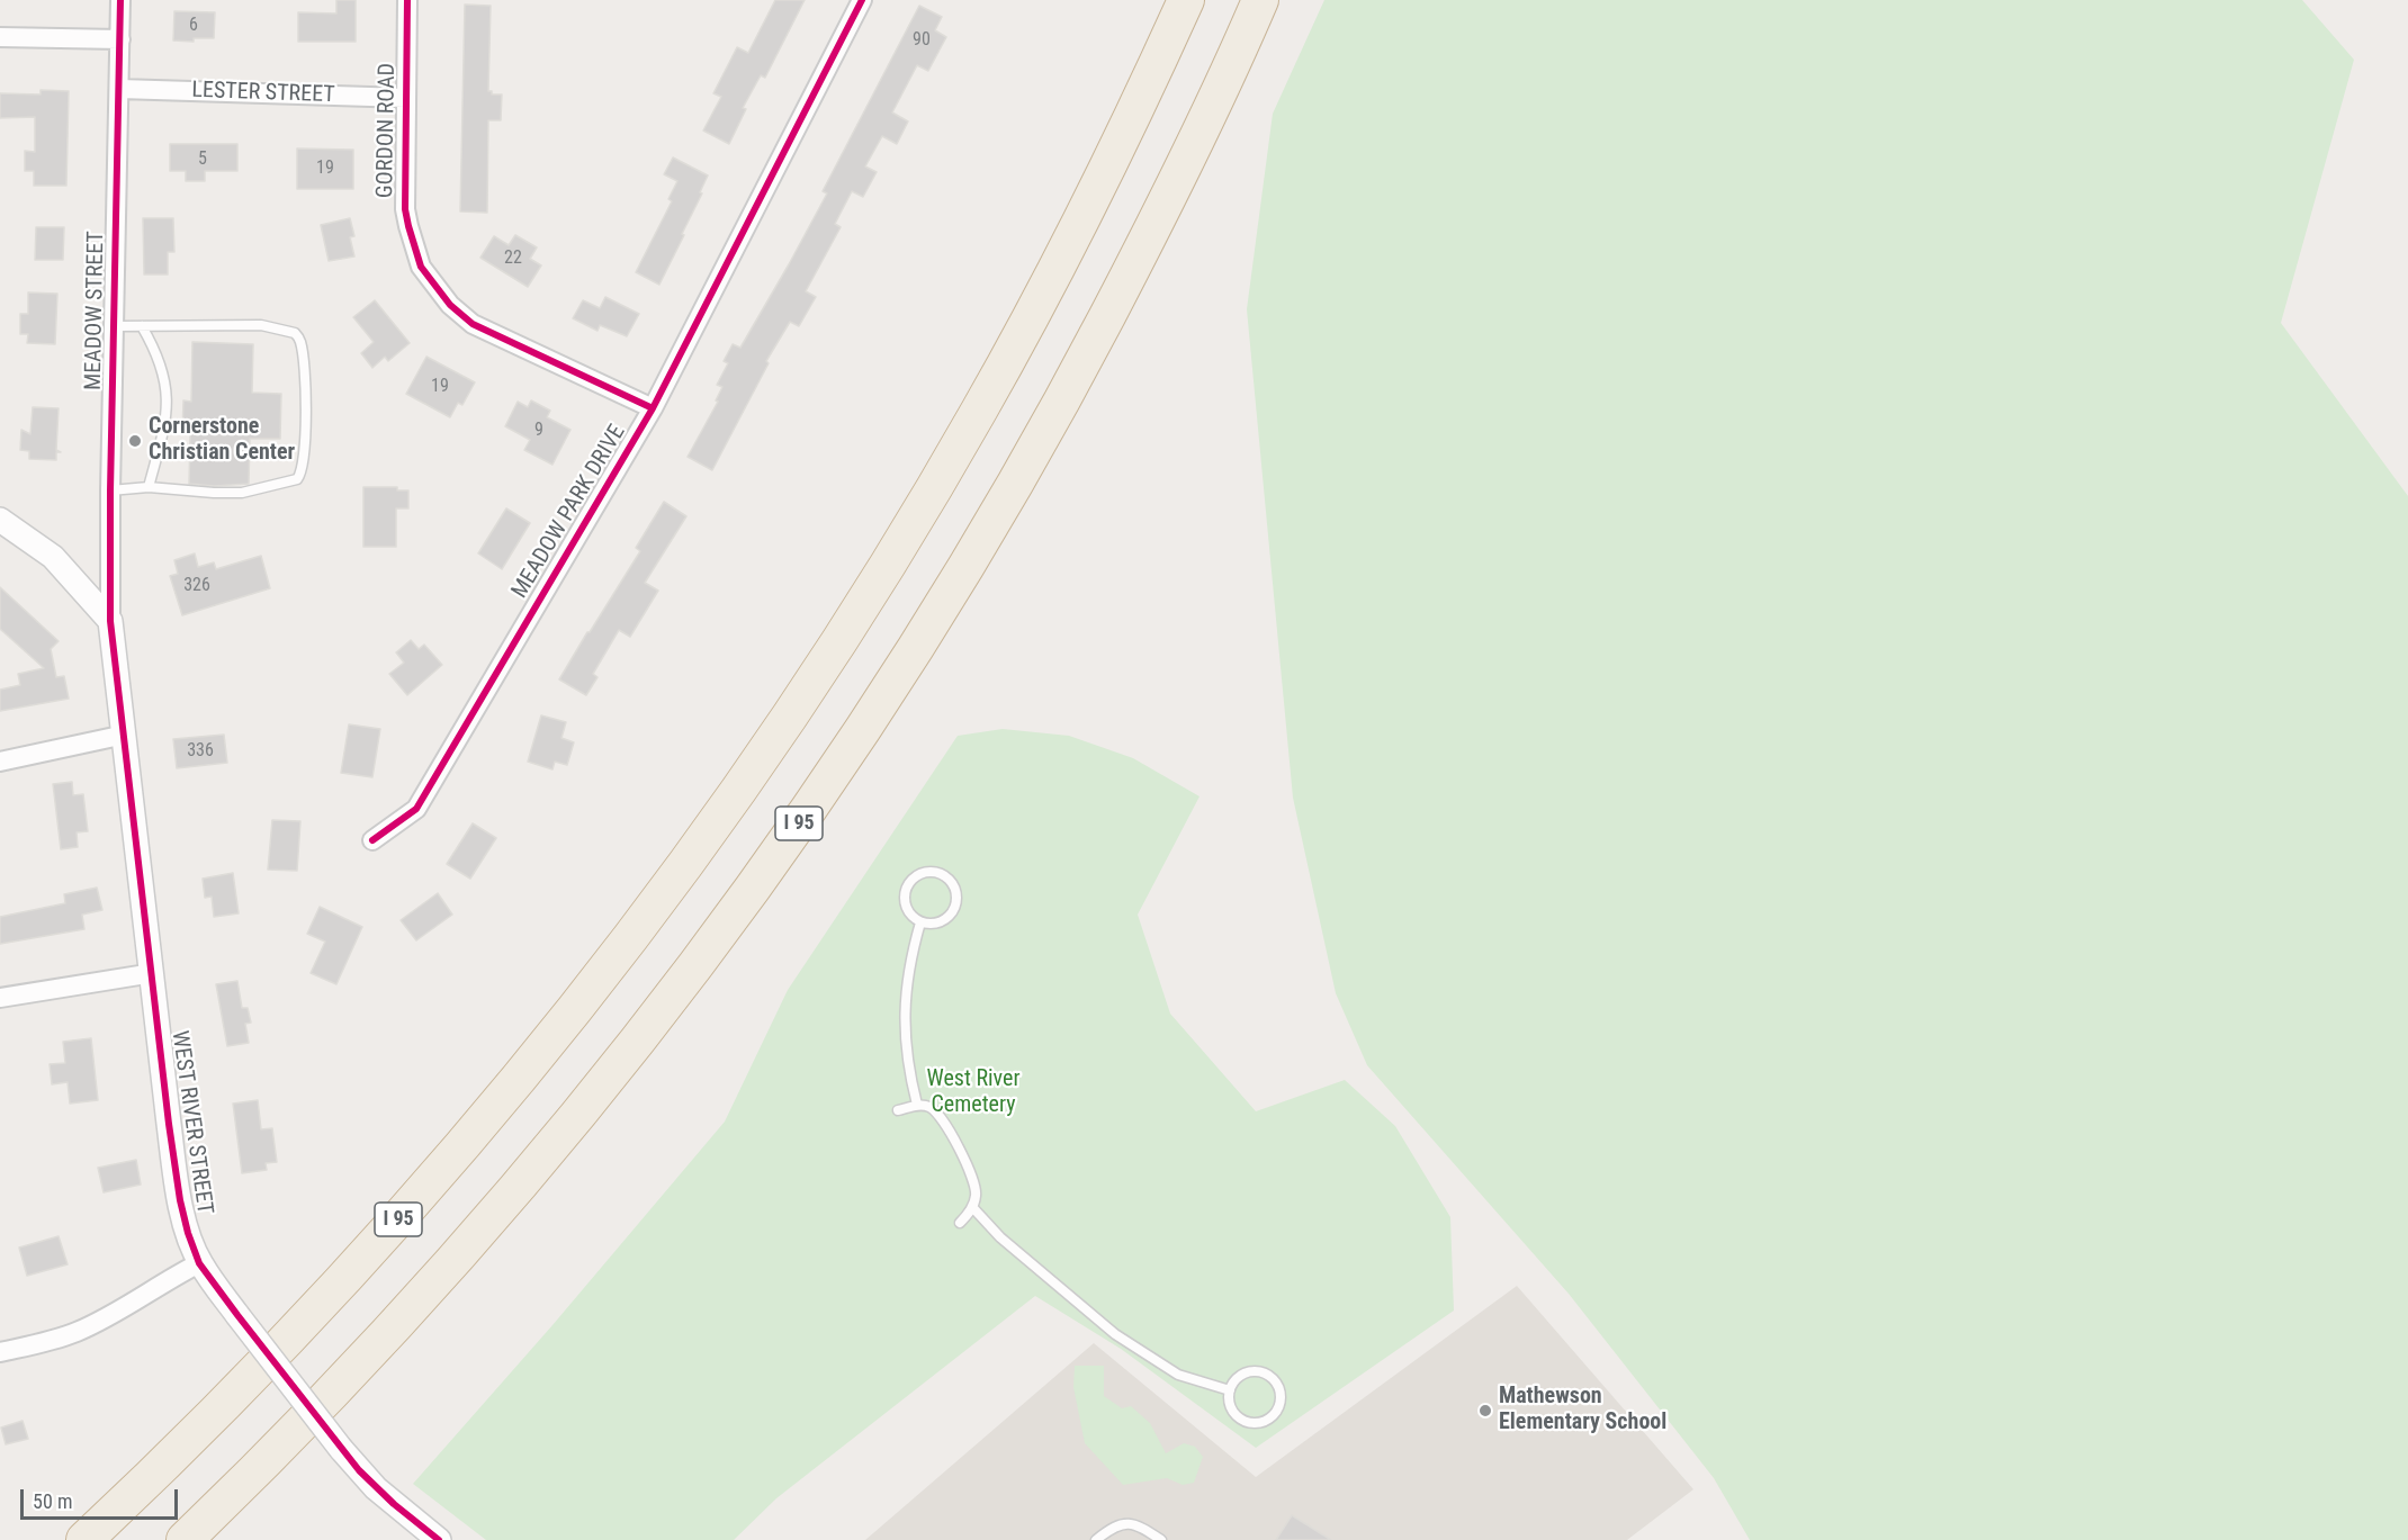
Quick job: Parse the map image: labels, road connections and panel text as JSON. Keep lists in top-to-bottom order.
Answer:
{
  "streets": {
    "highway": ["I 95"],
    "street": [
      "LESTER STREET",
      "GORDON ROAD",
      "MEADOW STREET",
      "MEADOW PARK DRIVE",
      "WEST RIVER STREET"
    ]
  },
  "crossings": [
    ["LESTER STREET", "GORDON ROAD"],
    ["LESTER STREET", "MEADOW STREET"],
    ["GORDON ROAD", "MEADOW PARK DRIVE"],
    ["MEADOW STREET", "WEST RIVER STREET"]
  ],
  "parks": ["West River Cemetery"],
  "places": ["Cornerstone Christian Center", "Mathewson Elementary School"],
  "house_numbers": [
    "6",
    "90",
    "5",
    "19",
    "22",
    "19",
    "9",
    "326",
    "336"
  ],
  "scale_bar": "50 m"
}
